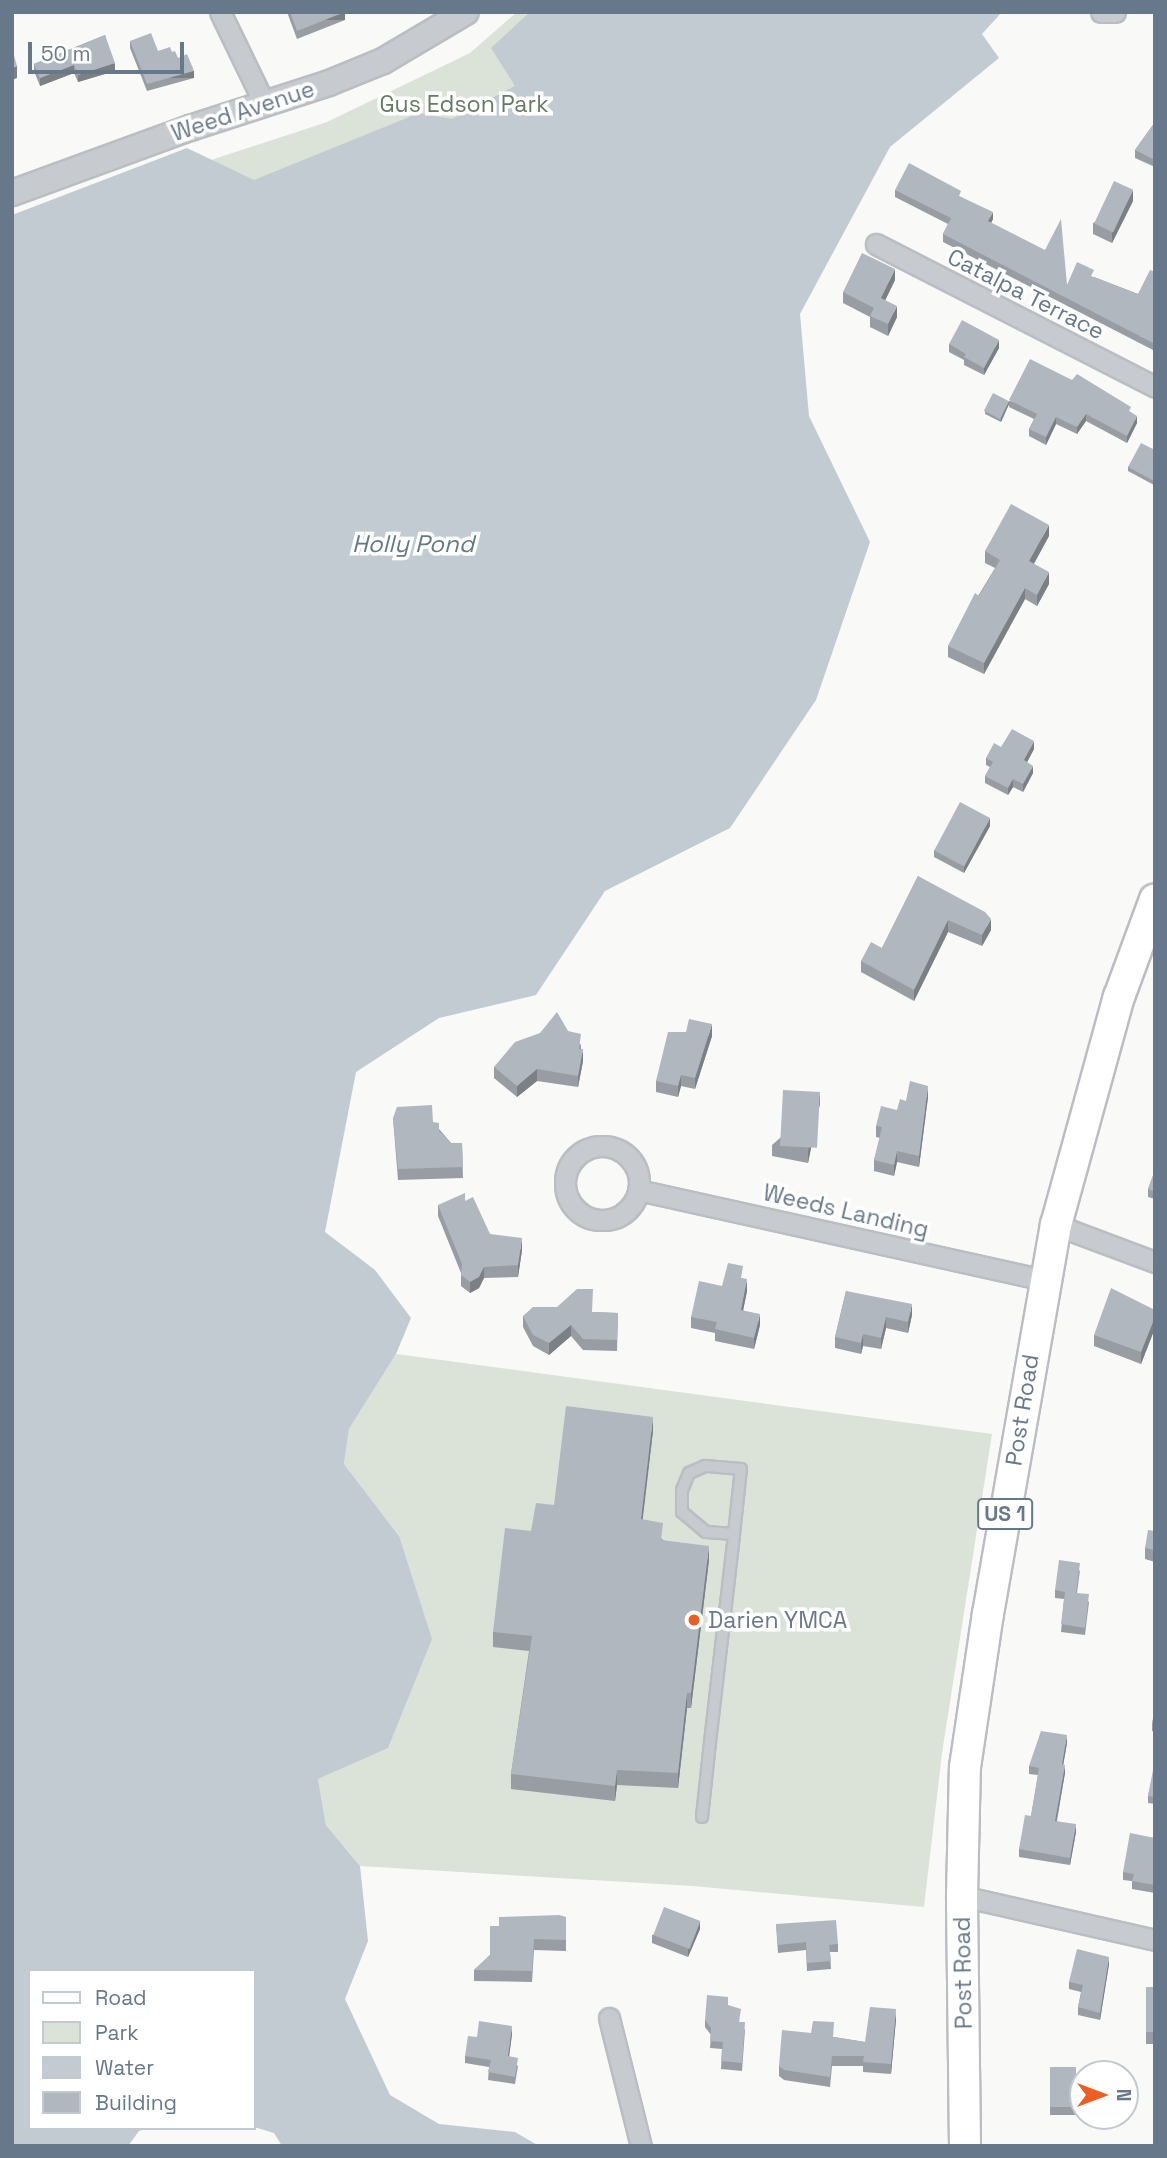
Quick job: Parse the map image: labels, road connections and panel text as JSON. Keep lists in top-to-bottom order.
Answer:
{
  "streets": {
    "main road": ["Post Road", "US 1"],
    "street": ["Weed Avenue", "Catalpa Terrace", "Weeds Landing"]
  },
  "crossings": [
    ["Weeds Landing", "Post Road"]
  ],
  "water": ["Holly Pond"],
  "parks": ["Gus Edson Park"],
  "places": ["Darien YMCA"],
  "legend": [
    "Road",
    "Park",
    "Water",
    "Building"
  ],
  "scale_bar": "50 m",
  "north": "right"
}
